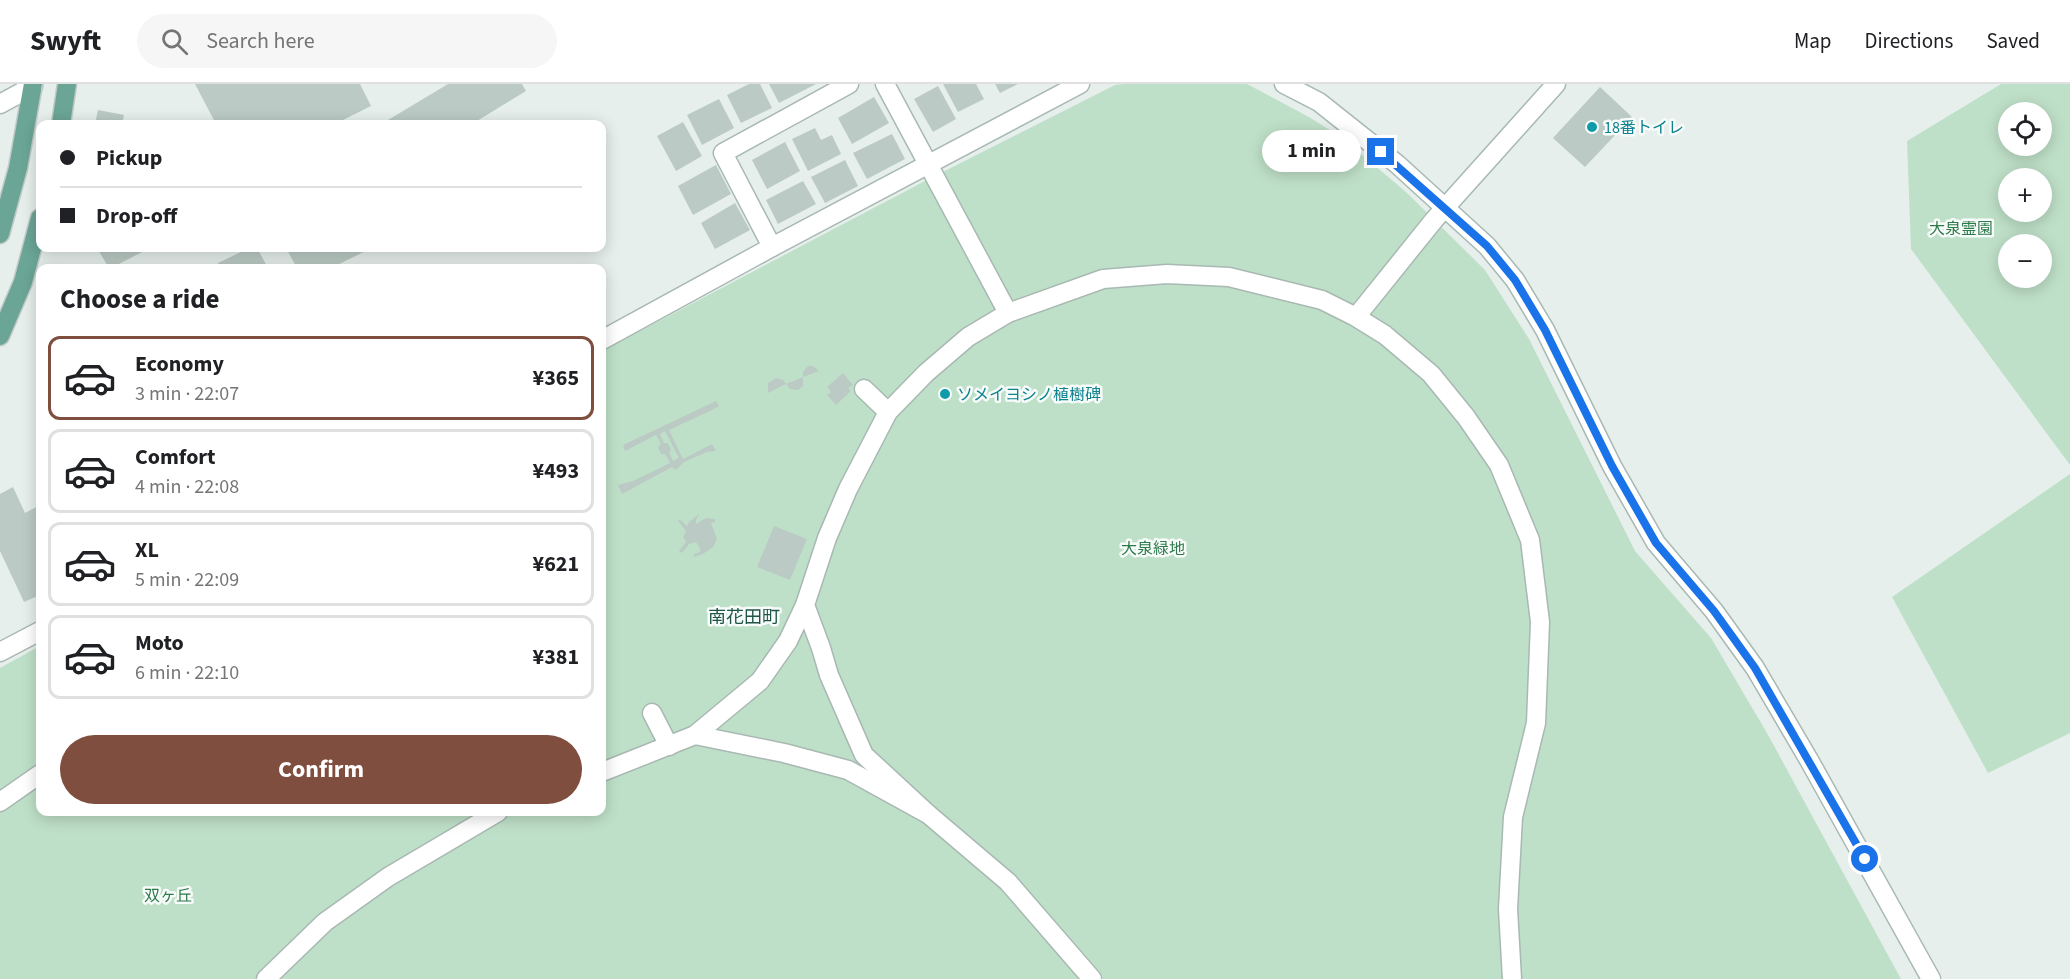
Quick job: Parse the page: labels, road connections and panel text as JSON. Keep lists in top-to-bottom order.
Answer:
{
  "districts": ["南花田町"],
  "parks": ["大泉霊園", "大泉緑地", "双ヶ丘"],
  "places": ["18番トイレ", "ソメイヨシノ植樹碑"],
  "page": {
    "header": "Swyft",
    "search": "Search here",
    "nav": ["Map", "Directions", "Saved"],
    "map_buttons": ["+", "−"],
    "banner": ["Pickup", "Drop-off"],
    "bubble": "1 min",
    "heading": "Choose a ride",
    "list": [
      {
        "name": "Economy",
        "note": "3 min · 22:07",
        "value": "¥365"
      },
      {
        "name": "Comfort",
        "note": "4 min · 22:08",
        "value": "¥493"
      },
      {
        "name": "XL",
        "note": "5 min · 22:09",
        "value": "¥621"
      },
      {
        "name": "Moto",
        "note": "6 min · 22:10",
        "value": "¥381"
      }
    ],
    "buttons": "Confirm"
  }
}
